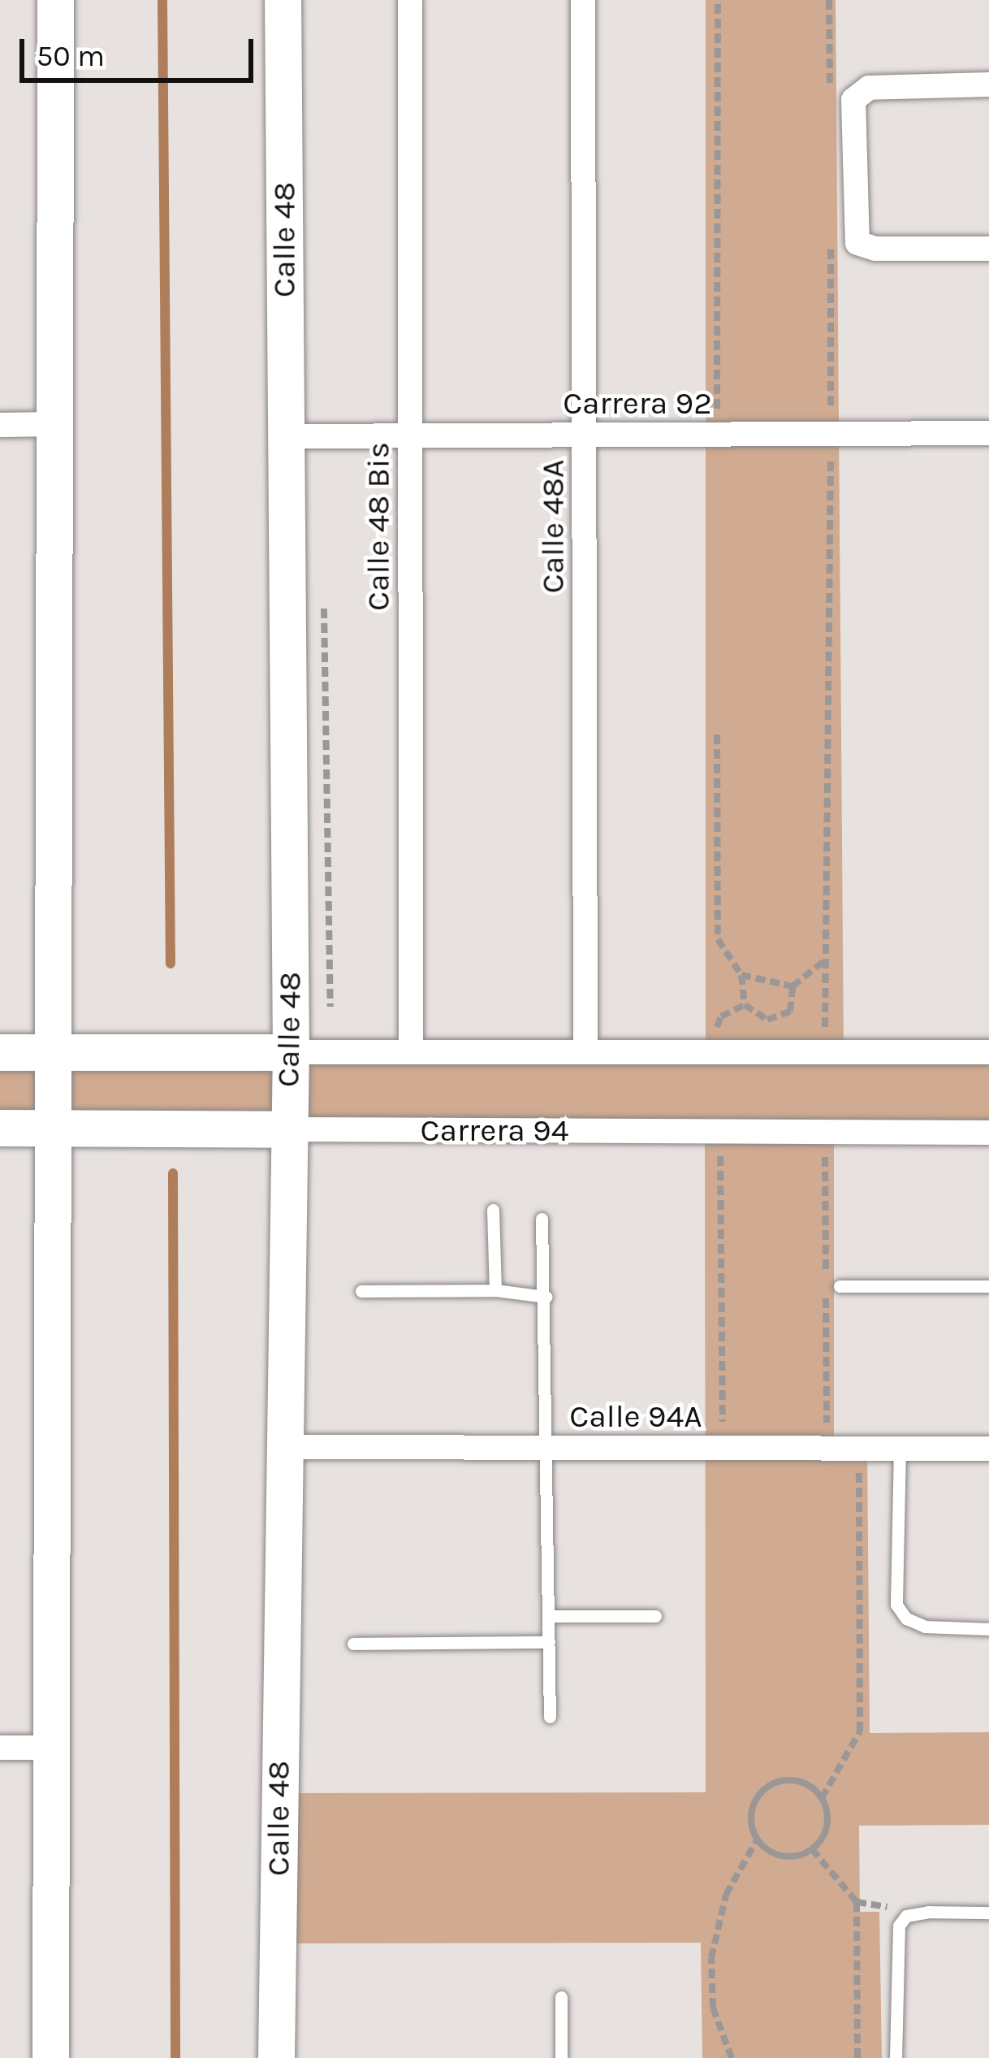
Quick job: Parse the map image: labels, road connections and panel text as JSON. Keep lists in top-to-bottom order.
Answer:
{
  "streets": {
    "main road": ["Calle 48", "Carrera 94"],
    "street": [
      "Carrera 92",
      "Calle 48 Bis",
      "Calle 48A",
      "Calle 94A"
    ]
  },
  "crossings": [
    ["Calle 48", "Carrera 92"],
    ["Calle 48", "Carrera 94"],
    ["Calle 48", "Calle 94A"],
    ["Carrera 92", "Calle 48 Bis"],
    ["Carrera 92", "Calle 48A"]
  ],
  "scale_bar": "50 m"
}
